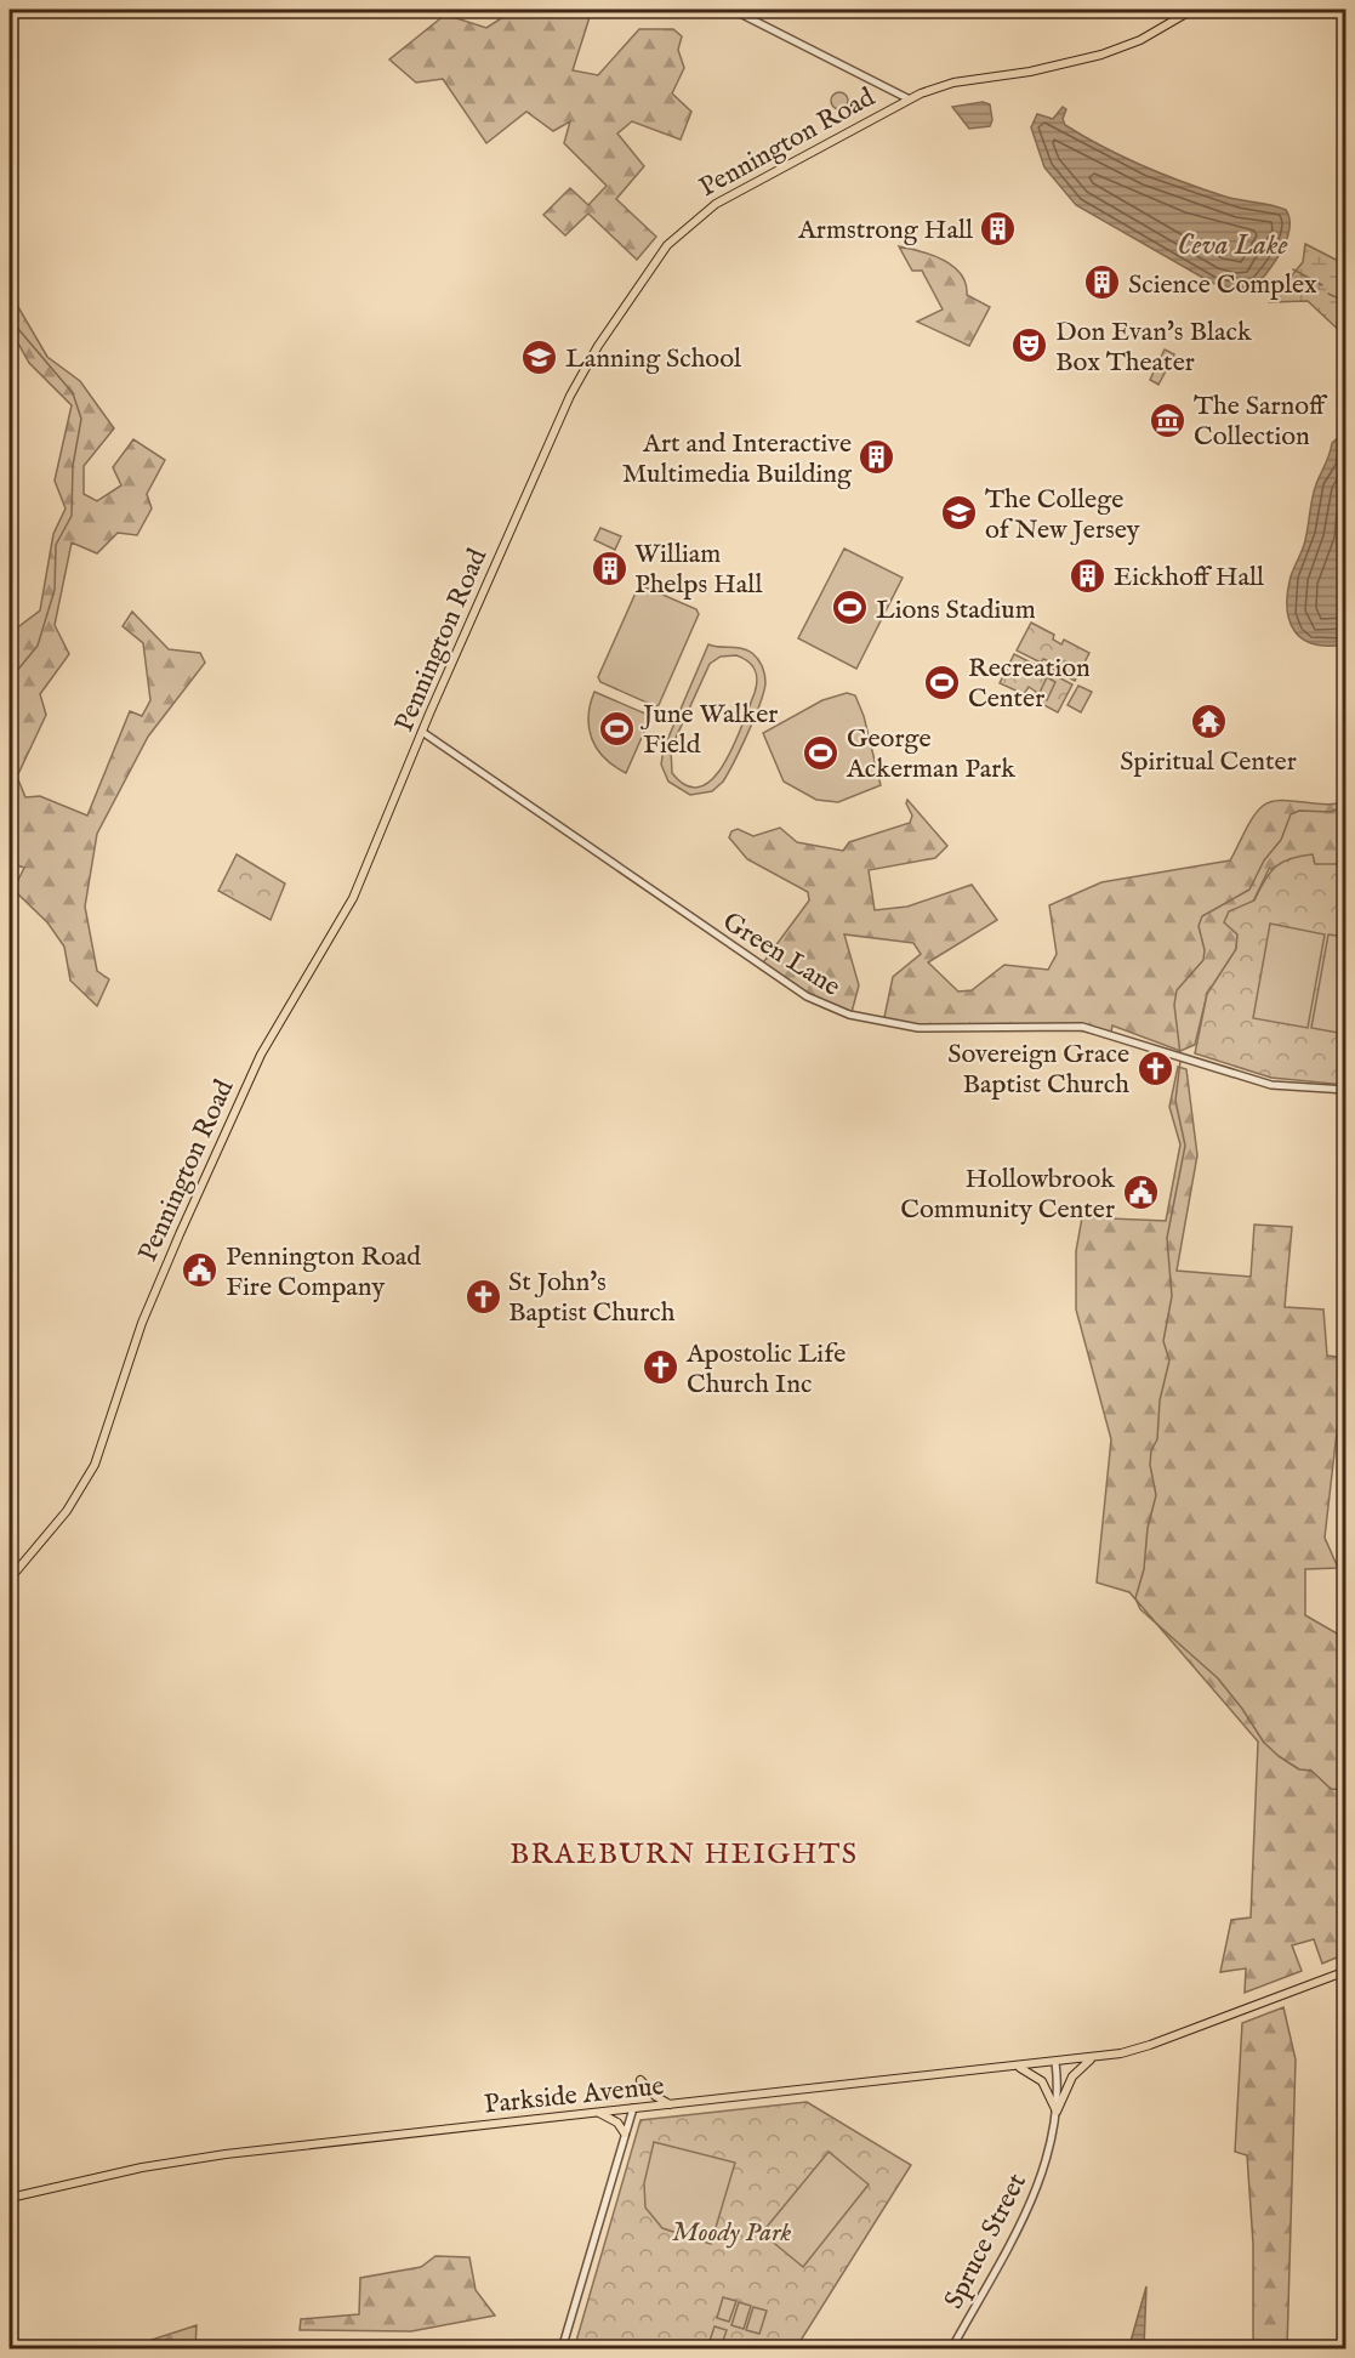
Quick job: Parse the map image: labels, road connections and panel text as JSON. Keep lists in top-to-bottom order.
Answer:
{
  "streets": {
    "main road": ["Pennington Road", "Parkside Avenue"],
    "street": ["Green Lane", "Spruce Street"]
  },
  "crossings": [
    ["Pennington Road", "Green Lane"],
    ["Parkside Avenue", "Spruce Street"]
  ],
  "districts": ["BRAEBURN HEIGHTS"],
  "water": ["Ceva Lake"],
  "parks": ["Moody Park"],
  "places": {
    "building": [
      "Armstrong Hall",
      "Science Complex",
      "Art and Interactive Multimedia Building",
      "William Phelps Hall",
      "Eickhoff Hall"
    ],
    "theatre": ["Don Evan's Black Box Theater"],
    "school or university": ["Lanning School", "The College of New Jersey"],
    "museum": ["The Sarnoff Collection"],
    "sports": [
      "Lions Stadium",
      "Recreation Center",
      "June Walker Field",
      "George Ackerman Park"
    ],
    "temple": ["Spiritual Center"],
    "church": ["Sovereign Grace Baptist Church", "St John's Baptist Church", "Apostolic Life Church Inc"],
    "public building": ["Hollowbrook Community Center", "Pennington Road Fire Company"]
  }
}
